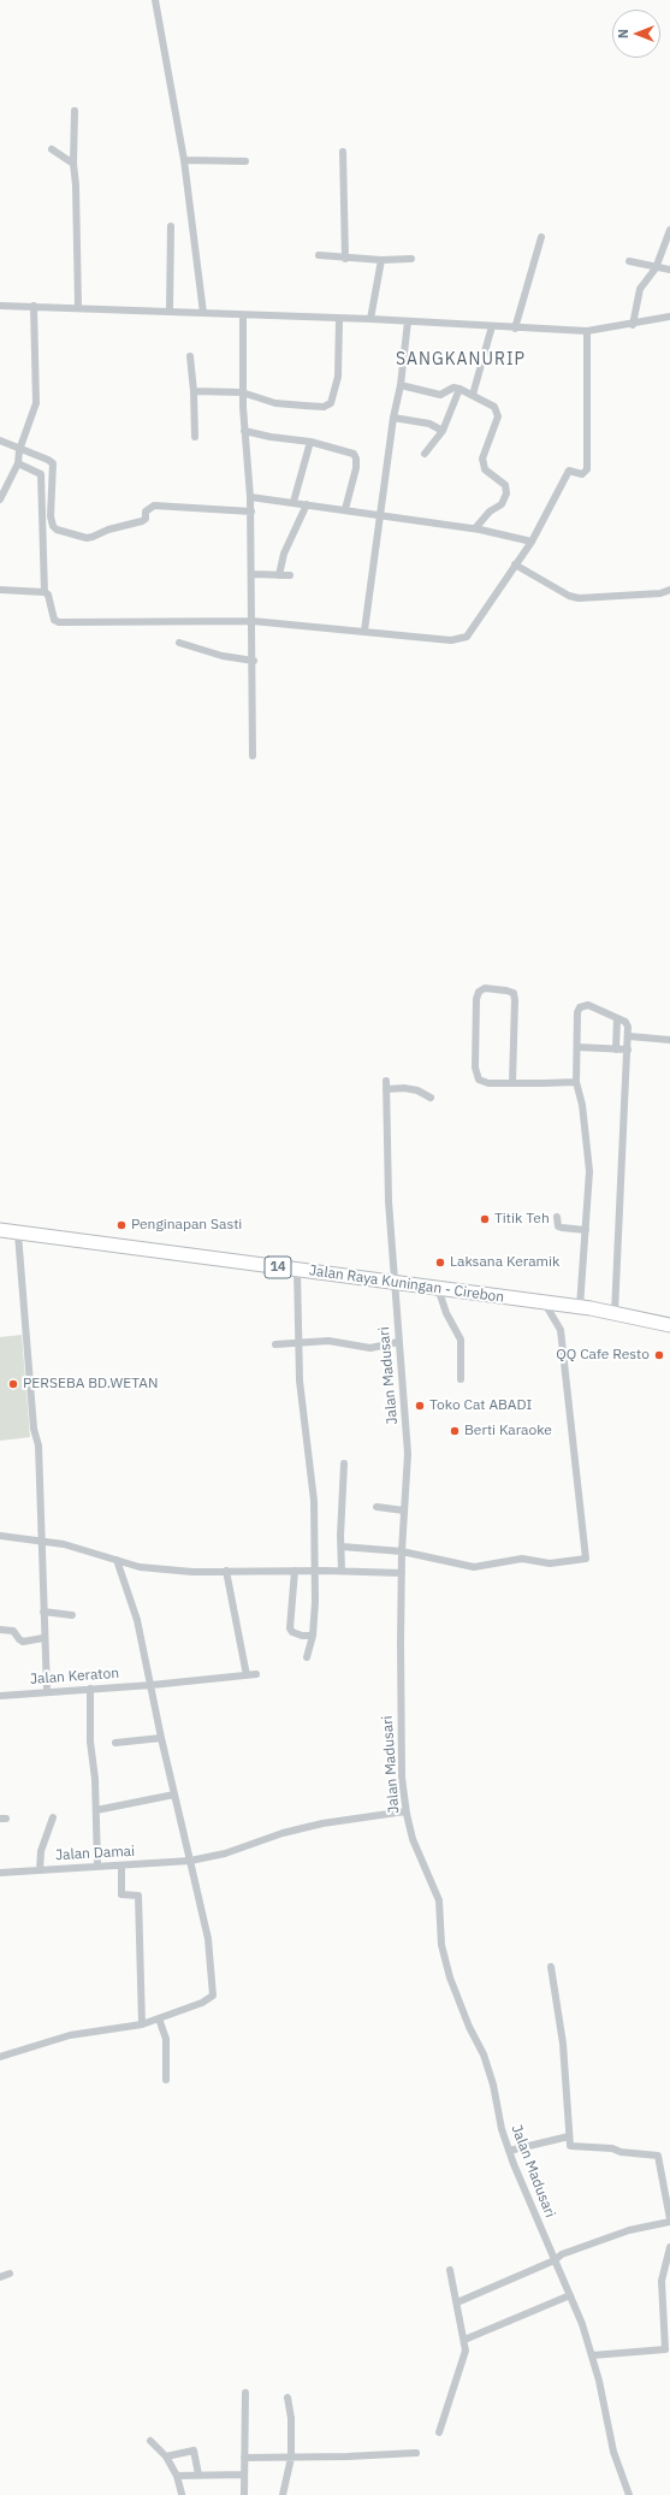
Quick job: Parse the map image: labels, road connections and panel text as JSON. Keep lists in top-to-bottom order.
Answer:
{
  "streets": {
    "highway": ["14", "Jalan Raya Kuningan - Cirebon"],
    "street": ["Jalan Madusari", "Jalan Keraton", "Jalan Damai"]
  },
  "crossings": [
    ["Jalan Raya Kuningan - Cirebon", "Jalan Madusari"],
    ["Jalan Madusari", "Jalan Damai"]
  ],
  "districts": ["SANGKANURIP"],
  "places": [
    "Titik Teh",
    "Penginapan Sasti",
    "Laksana Keramik",
    "QQ Cafe Resto",
    "PERSEBA BD.WETAN",
    "Toko Cat ABADI",
    "Berti Karaoke"
  ],
  "north": "left"
}
